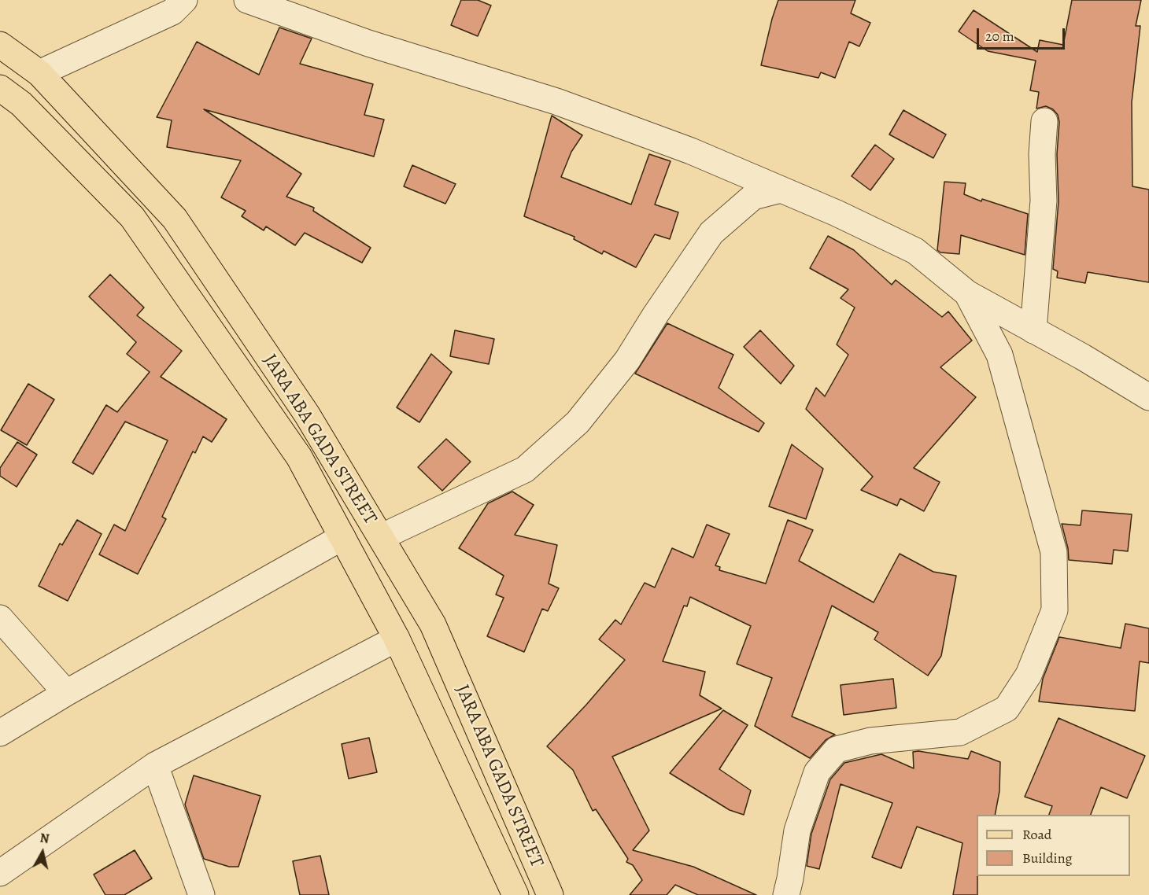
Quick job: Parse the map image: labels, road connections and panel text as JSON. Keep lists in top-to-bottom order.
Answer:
{
  "streets": {
    "main road": ["JARA ABA GADA STREET"]
  },
  "legend": ["Road", "Building"],
  "scale_bar": "20 m",
  "north": "top"
}
